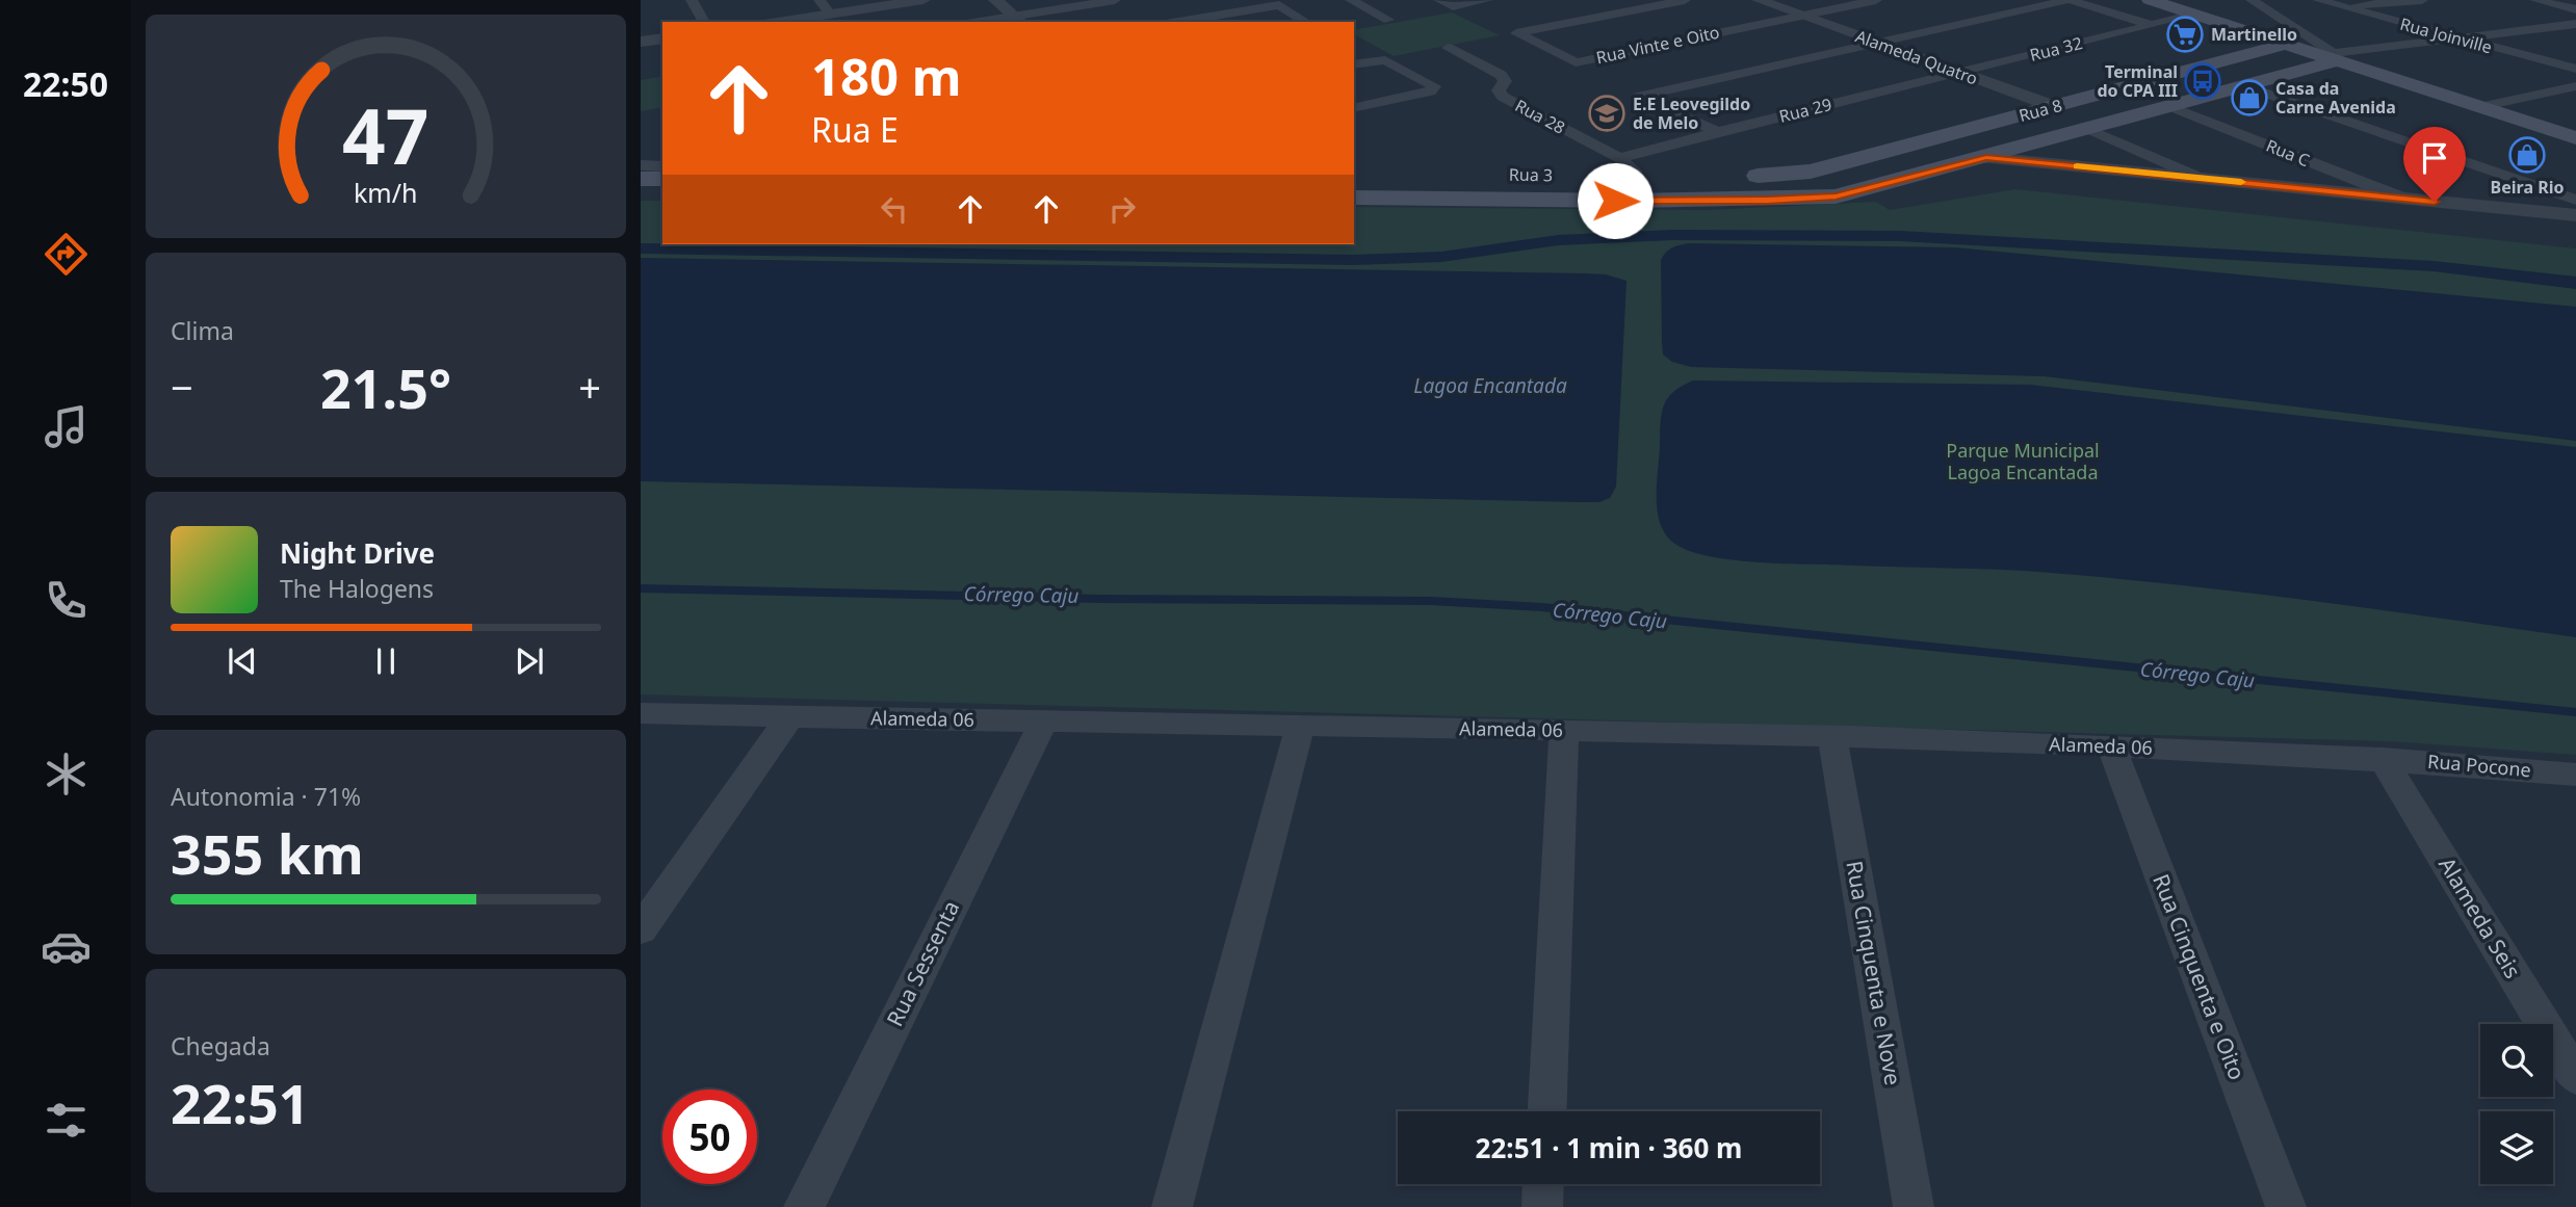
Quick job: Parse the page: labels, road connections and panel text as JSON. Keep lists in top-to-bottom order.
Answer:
{
  "streets": {
    "main road": ["Alameda Quatro", "Rua 8"],
    "street": [
      "Rua Joinville",
      "Rua Vinte e Oito",
      "Rua 32",
      "Rua 29",
      "Rua 28",
      "Rua C",
      "Alameda 06",
      "Rua Pocone",
      "Alameda Seis",
      "Rua Sessenta",
      "Rua Cinquenta e Nove",
      "Rua Cinquenta e Oito"
    ]
  },
  "crossings": [
    ["Rua Vinte e Oito", "Alameda Quatro"],
    ["Rua 32", "Alameda Quatro"],
    ["Rua 32", "Rua 29"],
    ["Alameda Quatro", "Rua 29"],
    ["Alameda Quatro", "Rua 8"],
    ["Alameda 06", "Rua Pocone"],
    ["Alameda 06", "Alameda Seis"],
    ["Alameda 06", "Rua Sessenta"],
    ["Alameda 06", "Rua Cinquenta e Nove"],
    ["Alameda 06", "Rua Cinquenta e Oito"],
    ["Rua Pocone", "Alameda Seis"]
  ],
  "water": ["Lagoa Encantada", "Córrego Caju"],
  "parks": ["Parque Municipal Lagoa Encantada"],
  "places": {
    "supermarket": ["Martinello"],
    "bus stop": ["Terminal do CPA III"],
    "shop": ["Casa da Carne Avenida", "Beira Rio"],
    "school or university": ["E.E Leovegildo de Melo"]
  },
  "page": {
    "tabs": "22:50",
    "turn": ["180 m", "Rua E"],
    "tile": [
      "Clima",
      ["Autonomia · 71%", "355 km"],
      ["Chegada", "22:51"]
    ],
    "heat": ["−", "21.5°", "+"],
    "song": ["Night Drive", "The Halogens"],
    "limit": "50",
    "trip": "22:51 · 1 min · 360 m",
    "gauge": ["47", "km/h"]
  }
}
